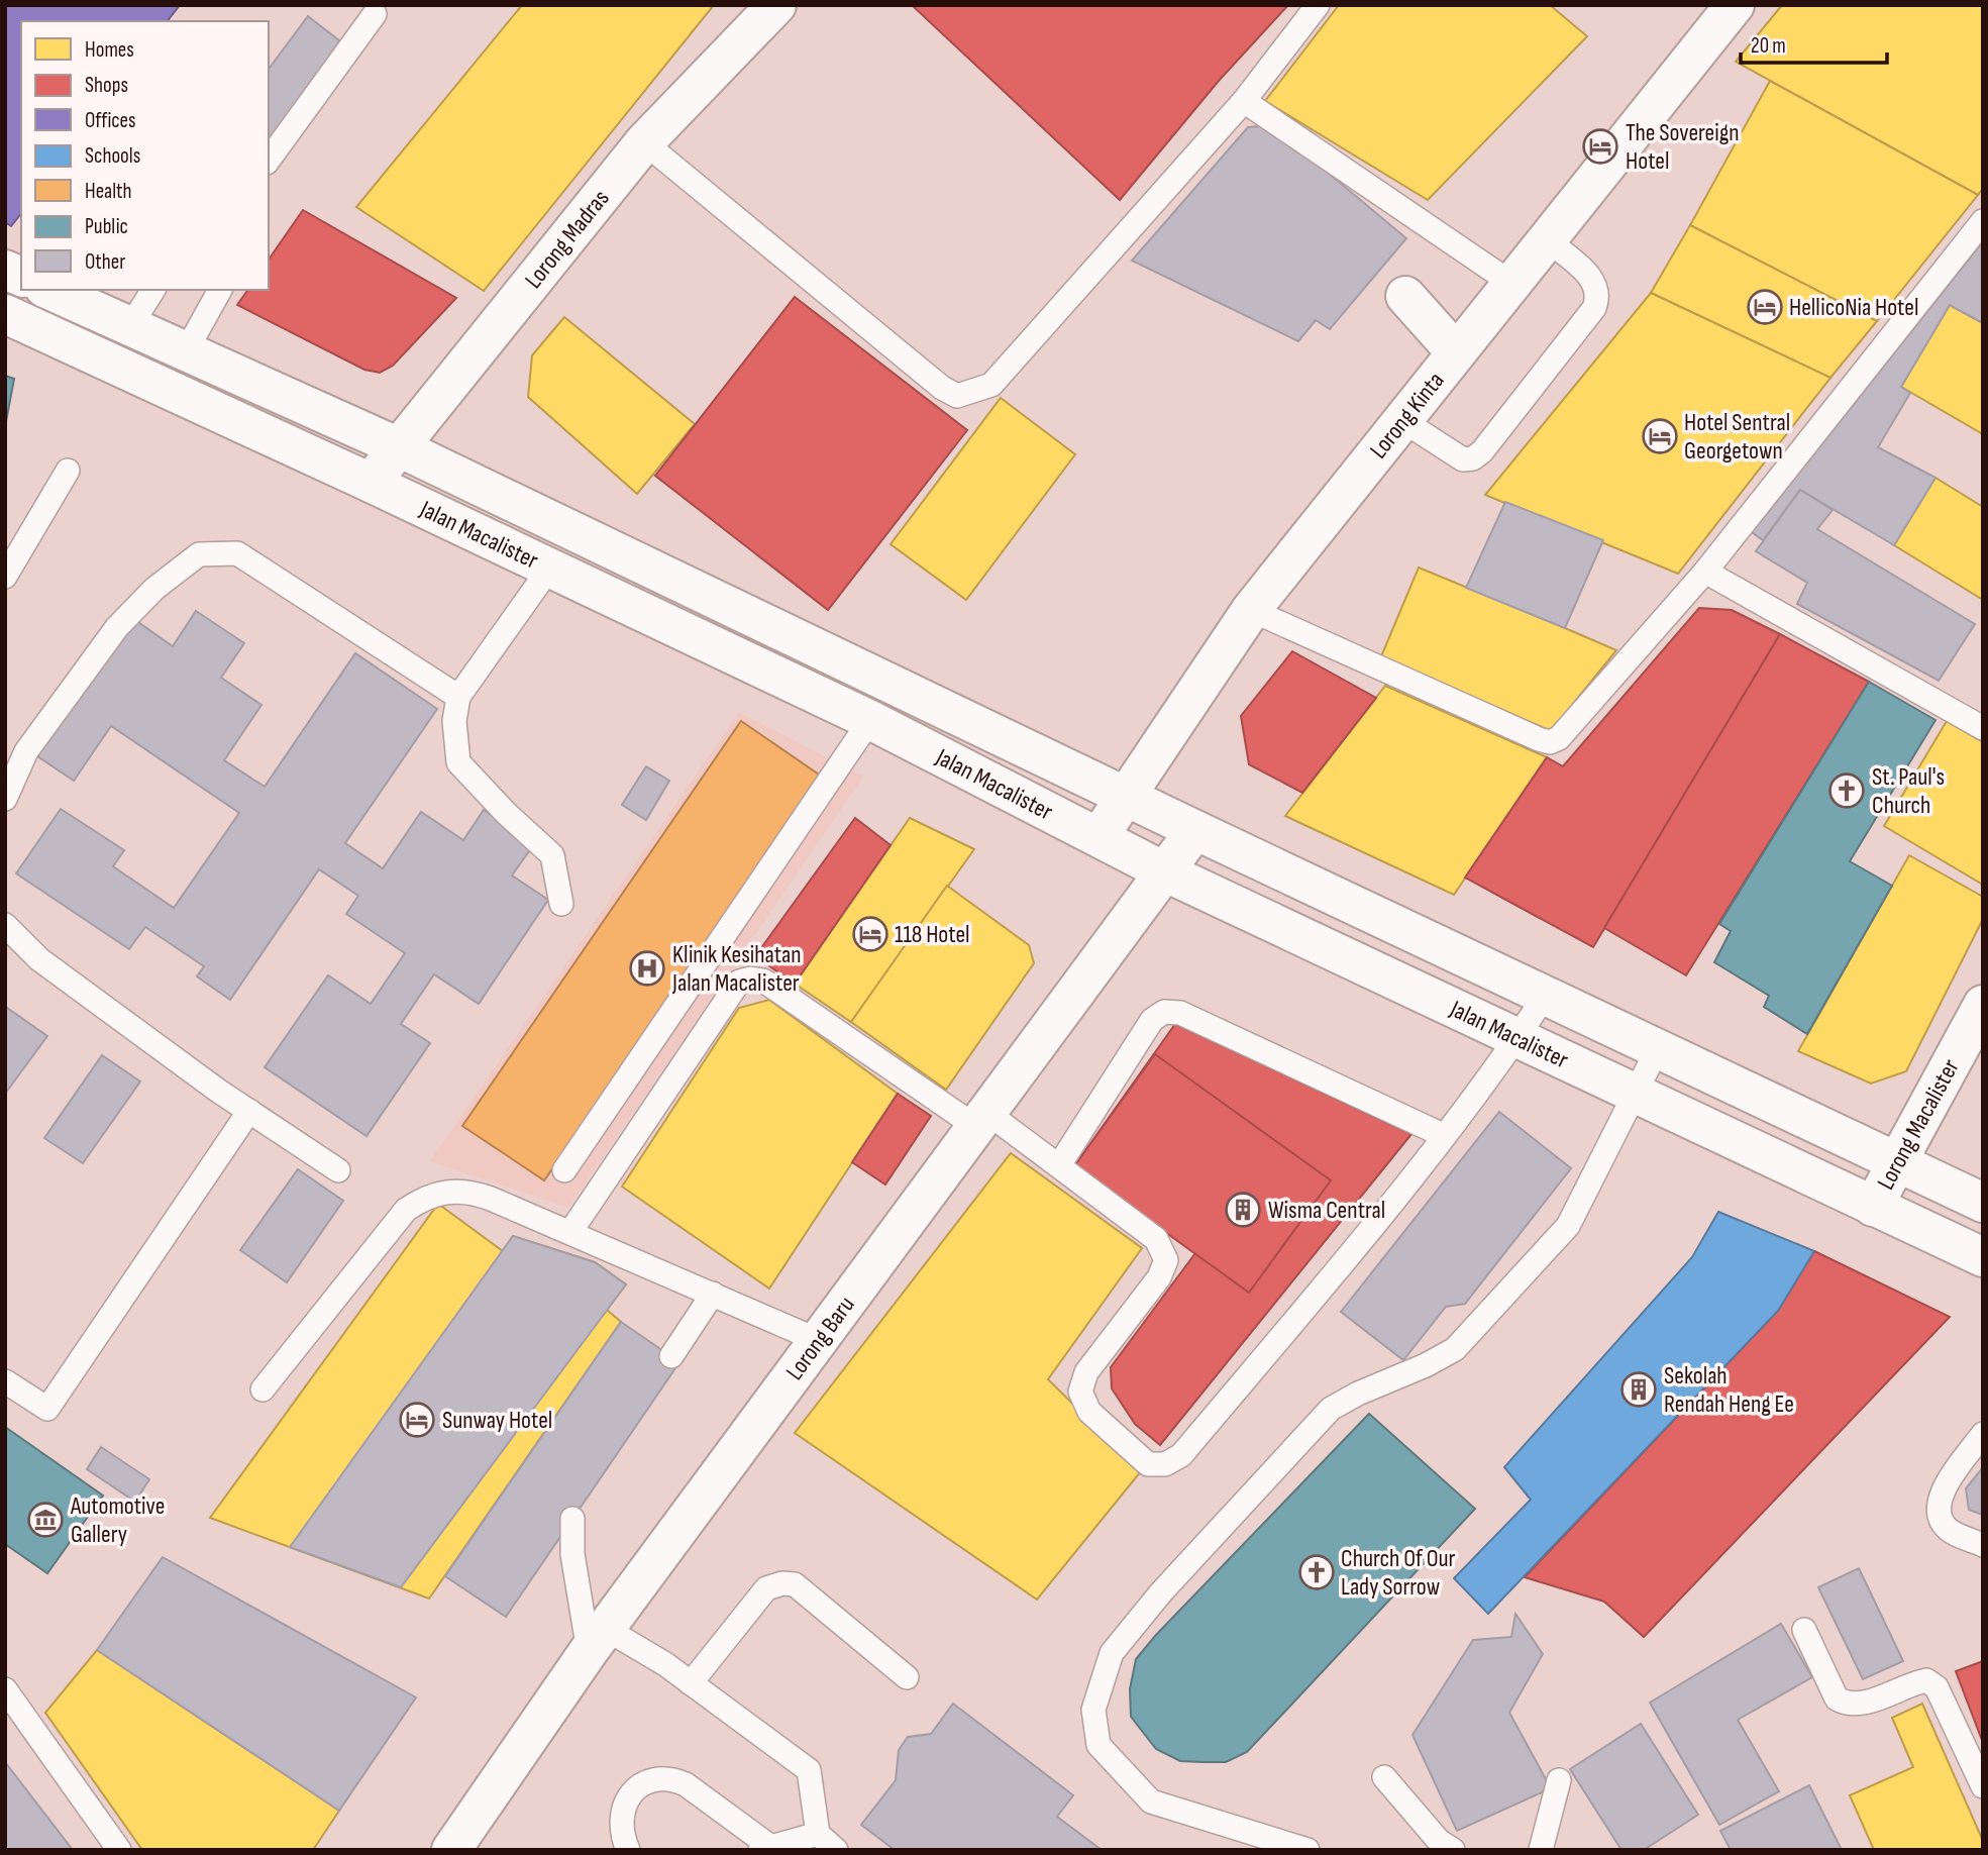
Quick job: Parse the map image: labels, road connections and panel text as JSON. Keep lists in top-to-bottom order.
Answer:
{
  "streets": {
    "main road": [
      "Lorong Madras",
      "Lorong Kinta",
      "Jalan Macalister",
      "Lorong Macalister",
      "Lorong Baru"
    ]
  },
  "crossings": [
    ["Lorong Madras", "Jalan Macalister"],
    ["Lorong Kinta", "Jalan Macalister"],
    ["Jalan Macalister", "Lorong Macalister"],
    ["Jalan Macalister", "Lorong Baru"]
  ],
  "places": {
    "hotel": [
      "The Sovereign Hotel",
      "HellicoNia Hotel",
      "Hotel Sentral Georgetown",
      "118 Hotel",
      "Sunway Hotel"
    ],
    "church": ["St. Paul's Church", "Church Of Our Lady Sorrow"],
    "hospital": ["Klinik Kesihatan Jalan Macalister"],
    "building": ["Wisma Central", "Sekolah Rendah Heng Ee"],
    "museum": ["Automotive Gallery"]
  },
  "legend": [
    "Homes",
    "Shops",
    "Offices",
    "Schools",
    "Health",
    "Public",
    "Other"
  ],
  "scale_bar": "20 m"
}
